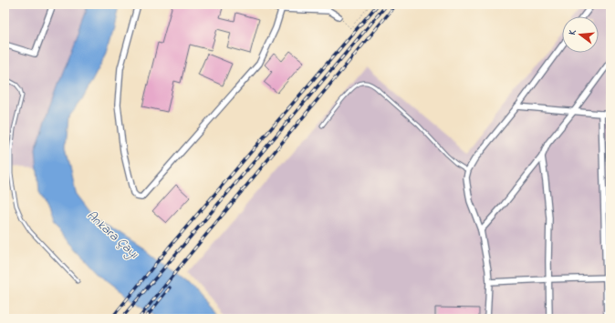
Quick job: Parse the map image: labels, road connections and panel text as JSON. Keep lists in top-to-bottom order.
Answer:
{
  "water": ["Ankara Çayı"],
  "north": "left"
}
